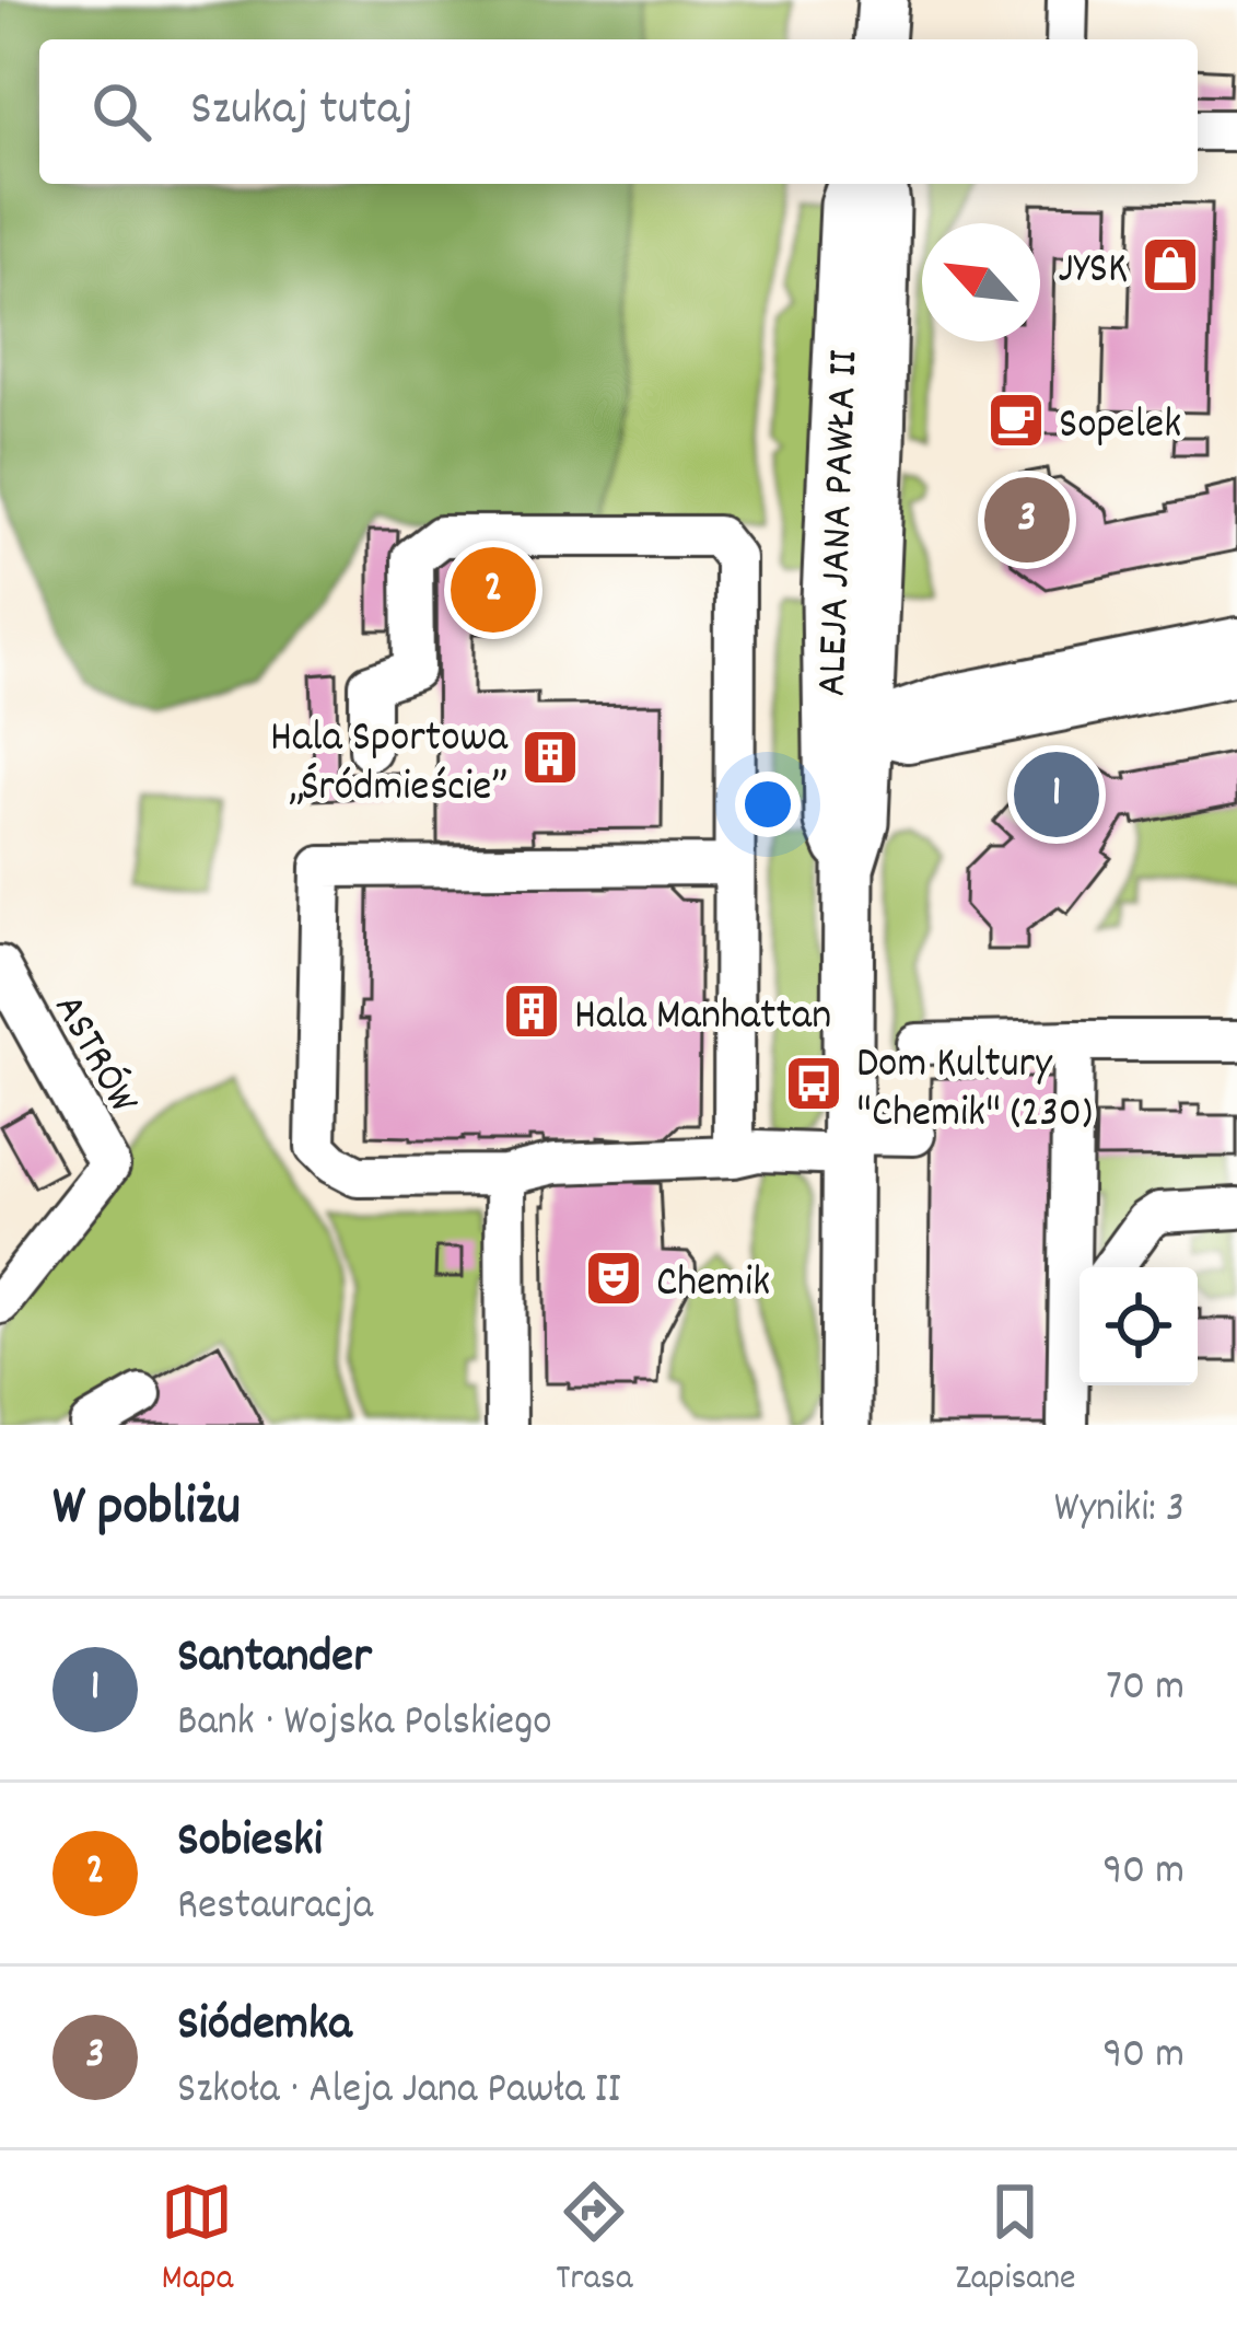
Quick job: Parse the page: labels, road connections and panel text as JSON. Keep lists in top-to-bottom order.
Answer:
{
  "streets": {
    "main road": ["ALEJA JANA PAWŁA II"],
    "street": ["ASTRÓW"]
  },
  "places": {
    "shop": ["JYSK"],
    "cafe": ["Sopelek"],
    "building": ["Hala Sportowa „Śródmieście”", "Hala Manhattan"],
    "bus stop": ["Dom Kultury \"Chemik\" (230)"],
    "theatre": ["Chemik"]
  },
  "north": "top left",
  "page": {
    "search": "Szukaj tutaj",
    "pins": ["3", "2", "1"],
    "heading": ["W pobliżu", "Wyniki: 3"],
    "list": [
      {
        "mark": "1",
        "name": "Santander",
        "note": "Bank · Wojska Polskiego",
        "value": "70 m"
      },
      {
        "mark": "2",
        "name": "Sobieski",
        "note": "Restauracja",
        "value": "90 m"
      },
      {
        "mark": "3",
        "name": "Siódemka",
        "note": "Szkoła · Aleja Jana Pawła II",
        "value": "90 m"
      }
    ],
    "nav": ["Mapa", "Trasa", "Zapisane"]
  }
}
